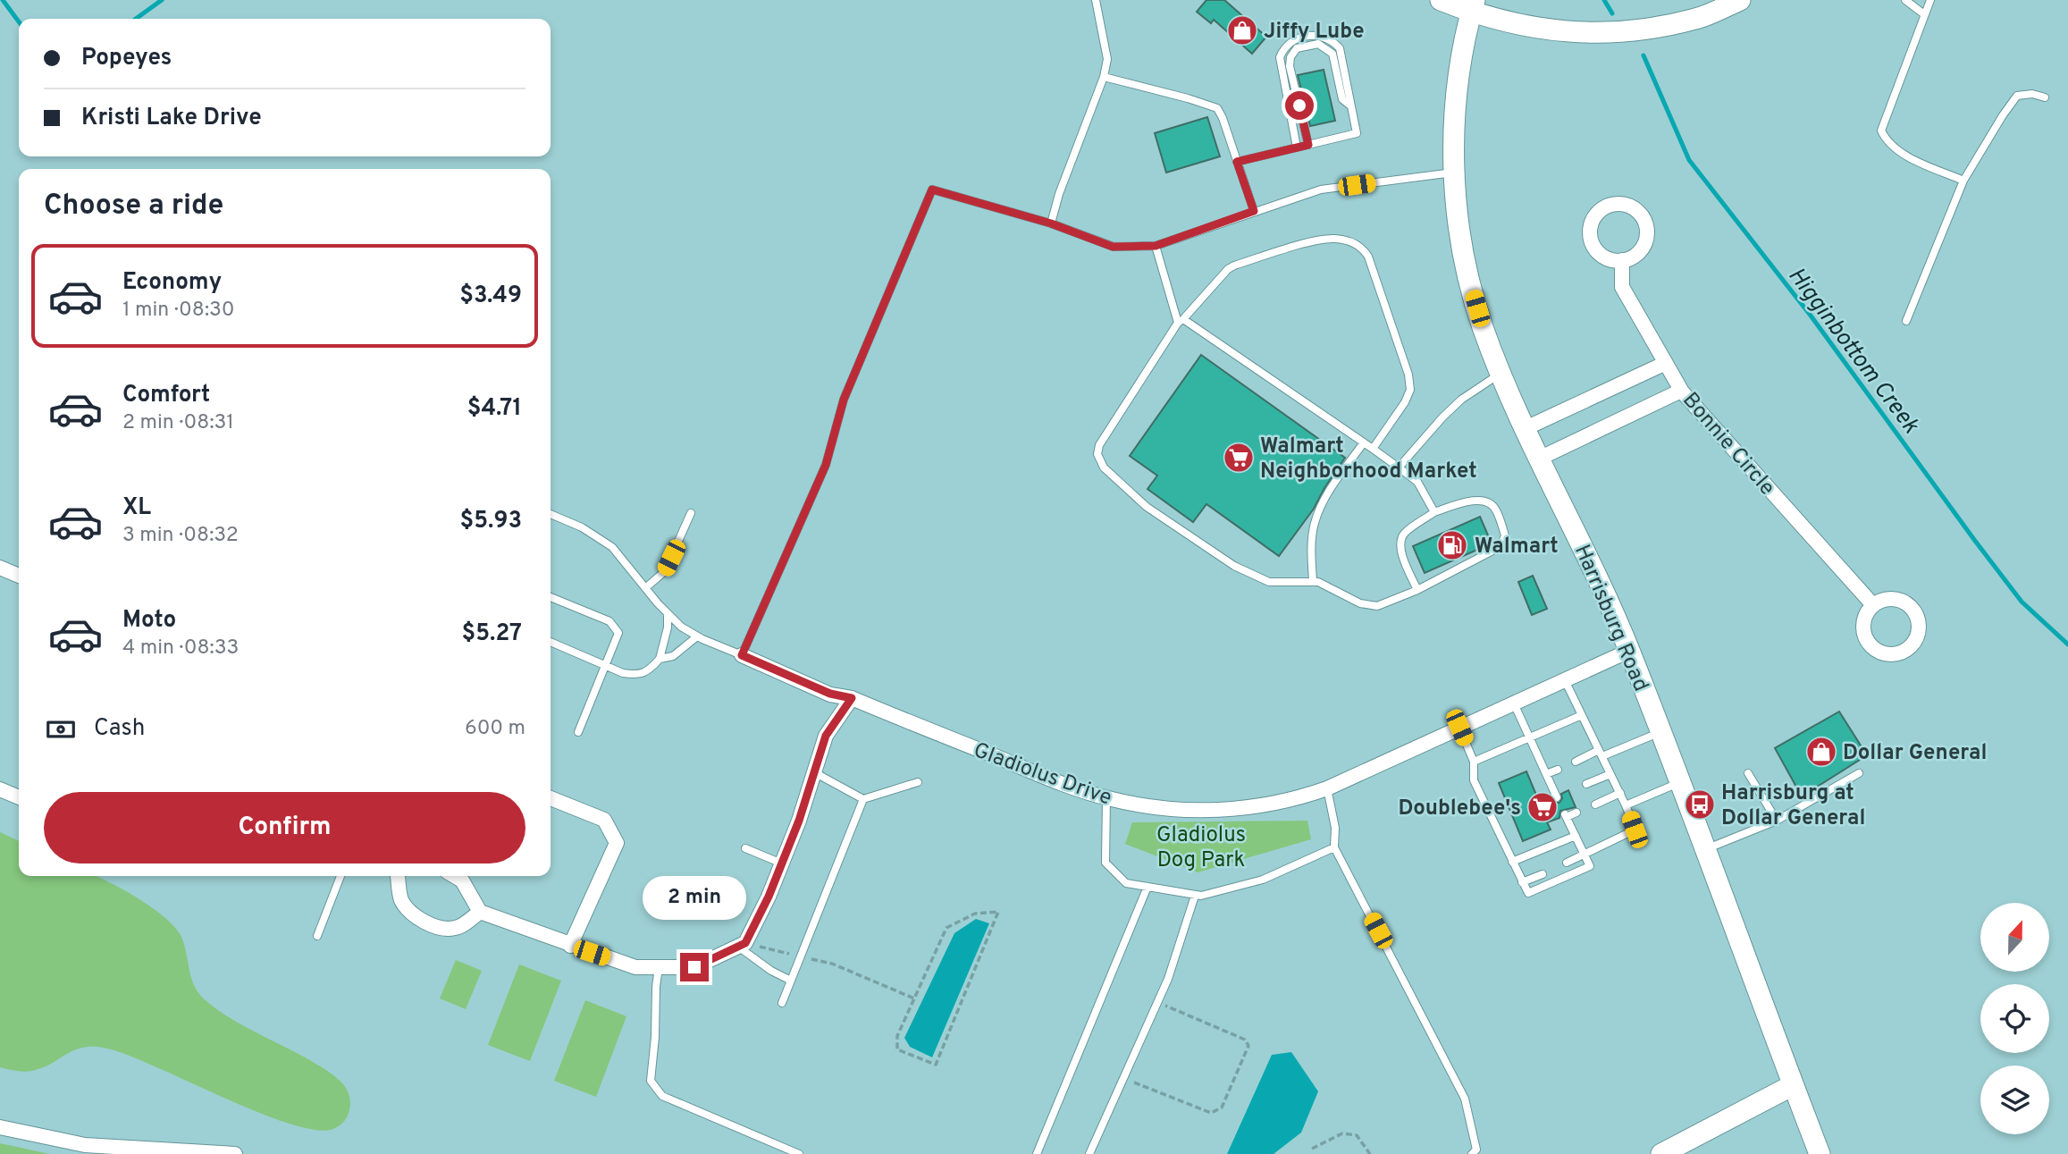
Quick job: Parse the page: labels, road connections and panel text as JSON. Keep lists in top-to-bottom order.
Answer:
{
  "streets": {
    "main road": ["Harrisburg Road"],
    "street": ["Bonnie Circle", "Gladiolus Drive"]
  },
  "crossings": [
    ["Harrisburg Road", "Gladiolus Drive"]
  ],
  "water": ["Higginbottom Creek"],
  "parks": ["Gladiolus Dog Park"],
  "places": {
    "shop": ["Jiffy Lube", "Dollar General"],
    "supermarket": ["Walmart Neighborhood Market", "Doublebee's"],
    "fuel station": ["Walmart"],
    "bus stop": ["Harrisburg at Dollar General"]
  },
  "north": "top",
  "page": {
    "banner": ["Popeyes", "Kristi Lake Drive"],
    "heading": "Choose a ride",
    "list": [
      {
        "name": "Economy",
        "note": "1 min · 08:30",
        "value": "$3.49"
      },
      {
        "name": "Comfort",
        "note": "2 min · 08:31",
        "value": "$4.71"
      },
      {
        "name": "XL",
        "note": "3 min · 08:32",
        "value": "$5.93"
      },
      {
        "name": "Moto",
        "note": "4 min · 08:33",
        "value": "$5.27"
      }
    ],
    "pay": ["Cash", "600 m"],
    "buttons": "Confirm",
    "bubble": "2 min"
  }
}
